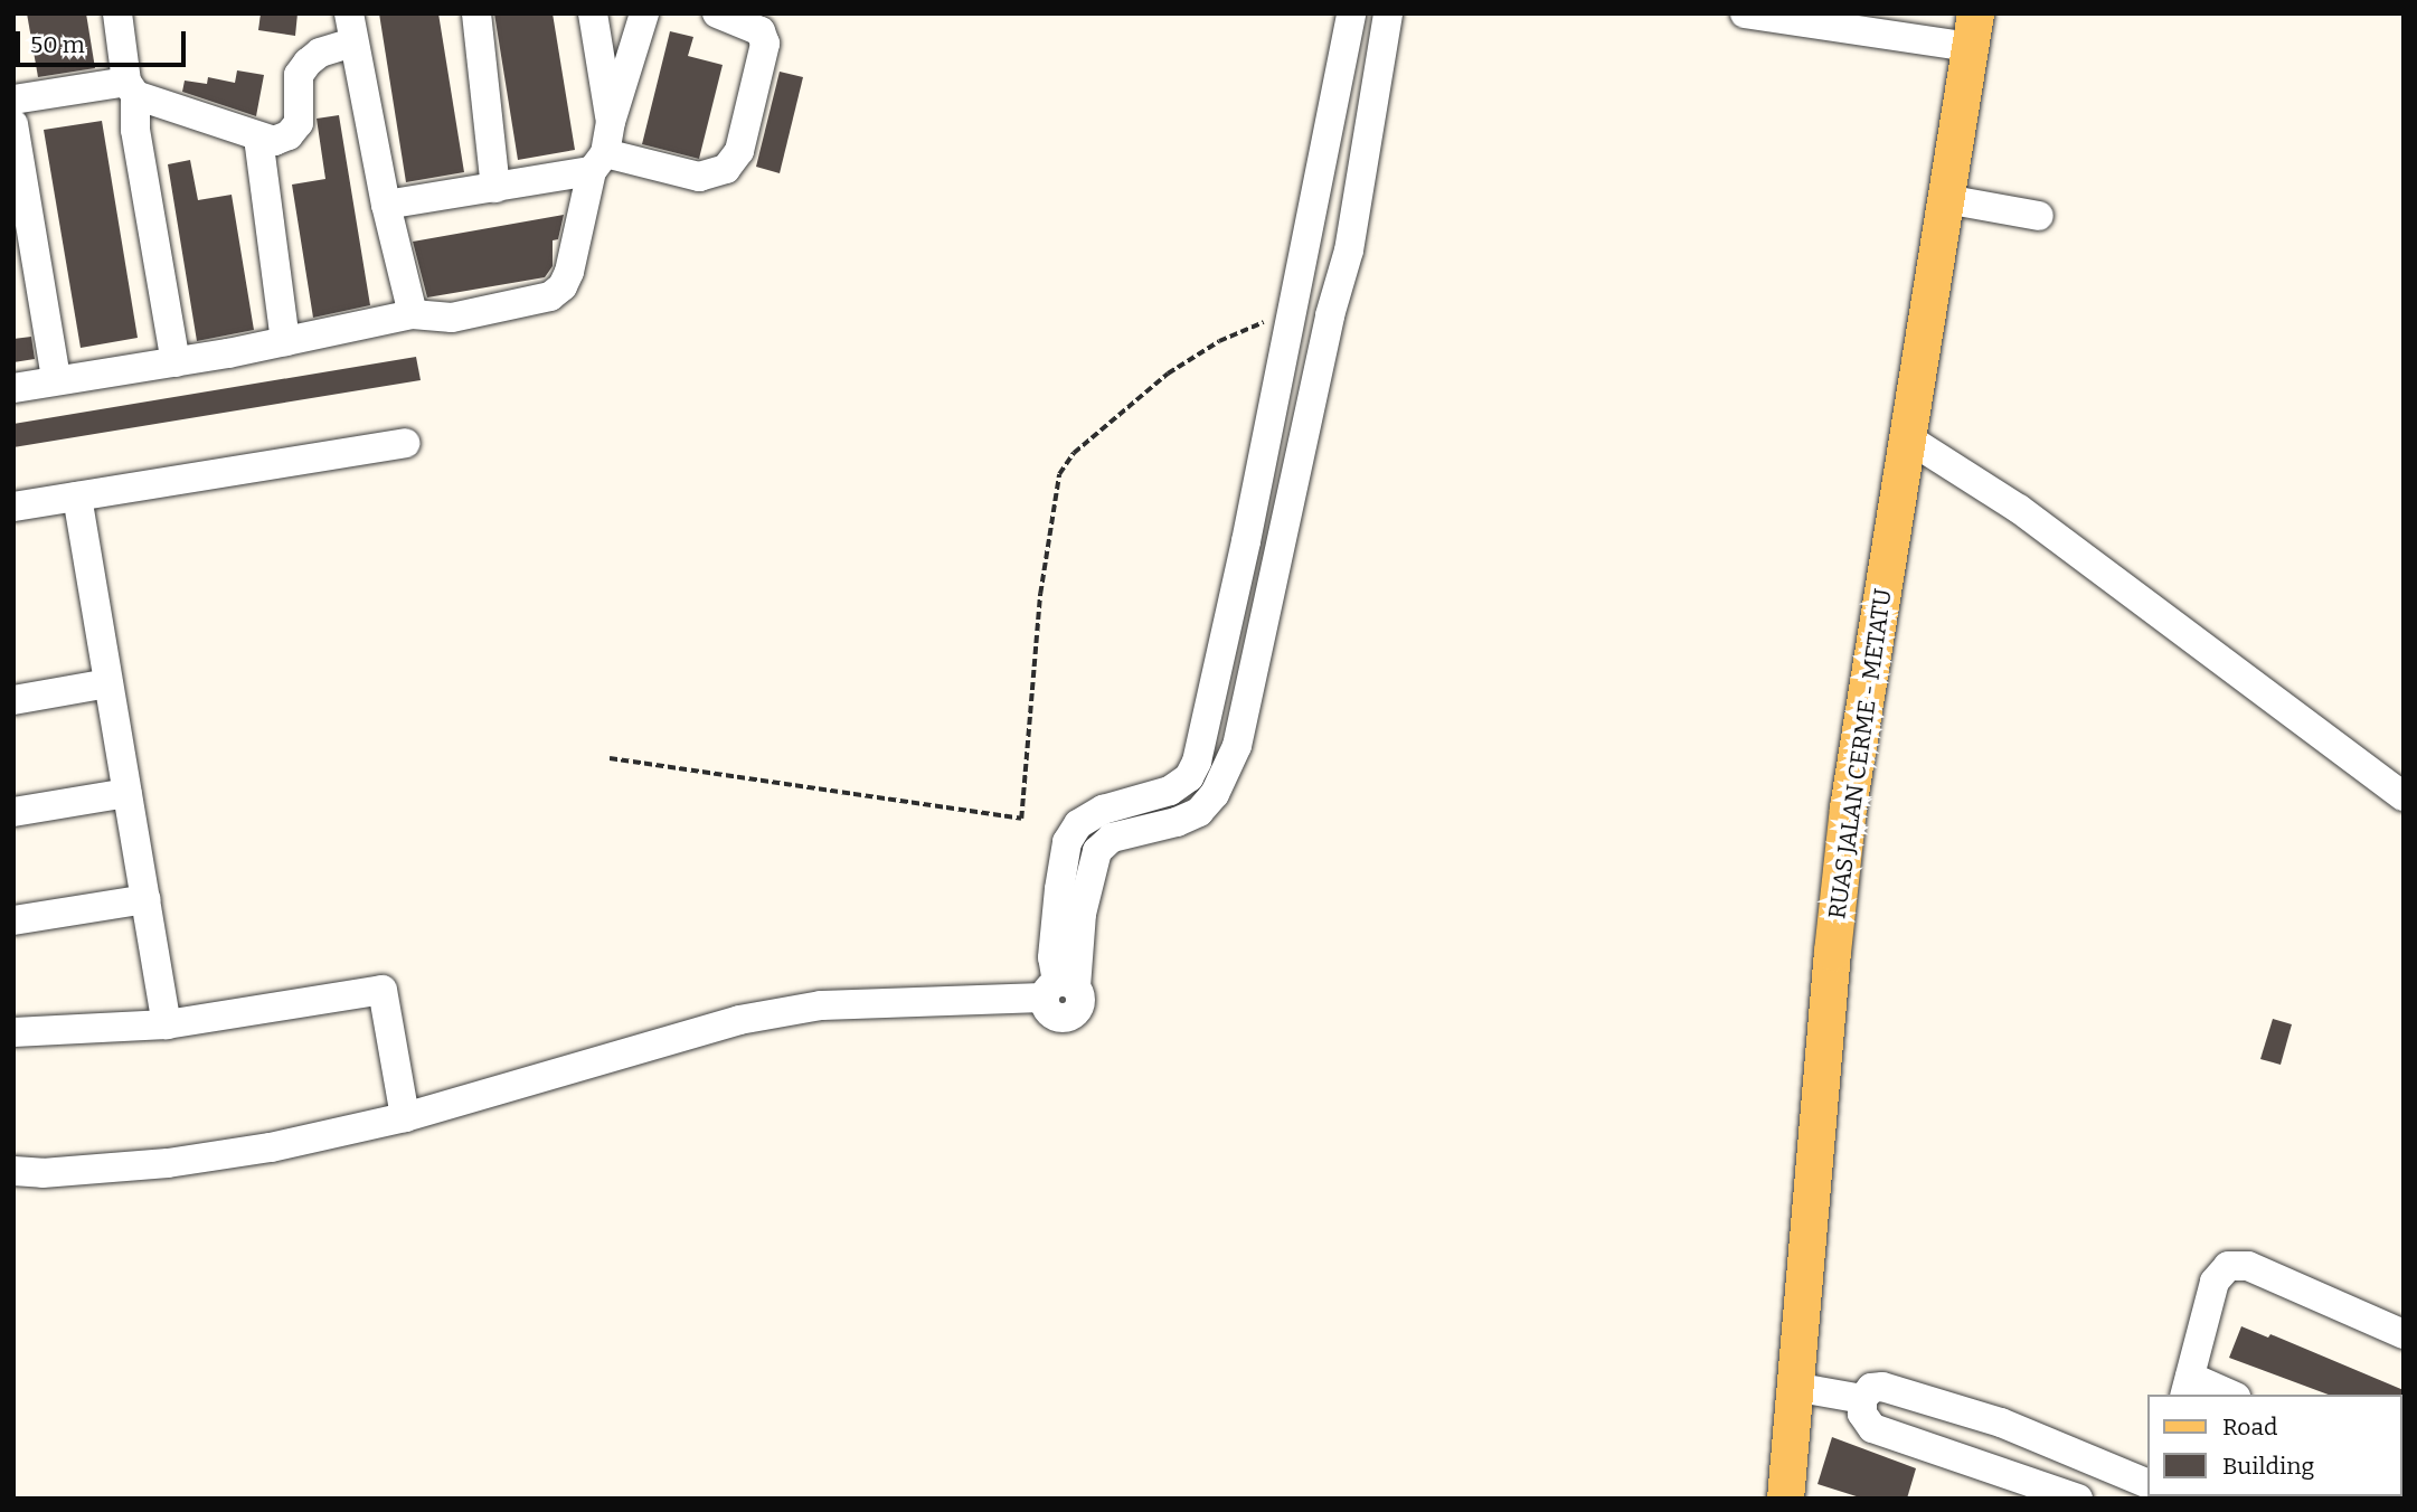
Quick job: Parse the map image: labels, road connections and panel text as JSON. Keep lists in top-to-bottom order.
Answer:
{
  "streets": {
    "main road": ["RUAS JALAN CERME - METATU"]
  },
  "legend": ["Road", "Building"],
  "scale_bar": "50 m"
}
